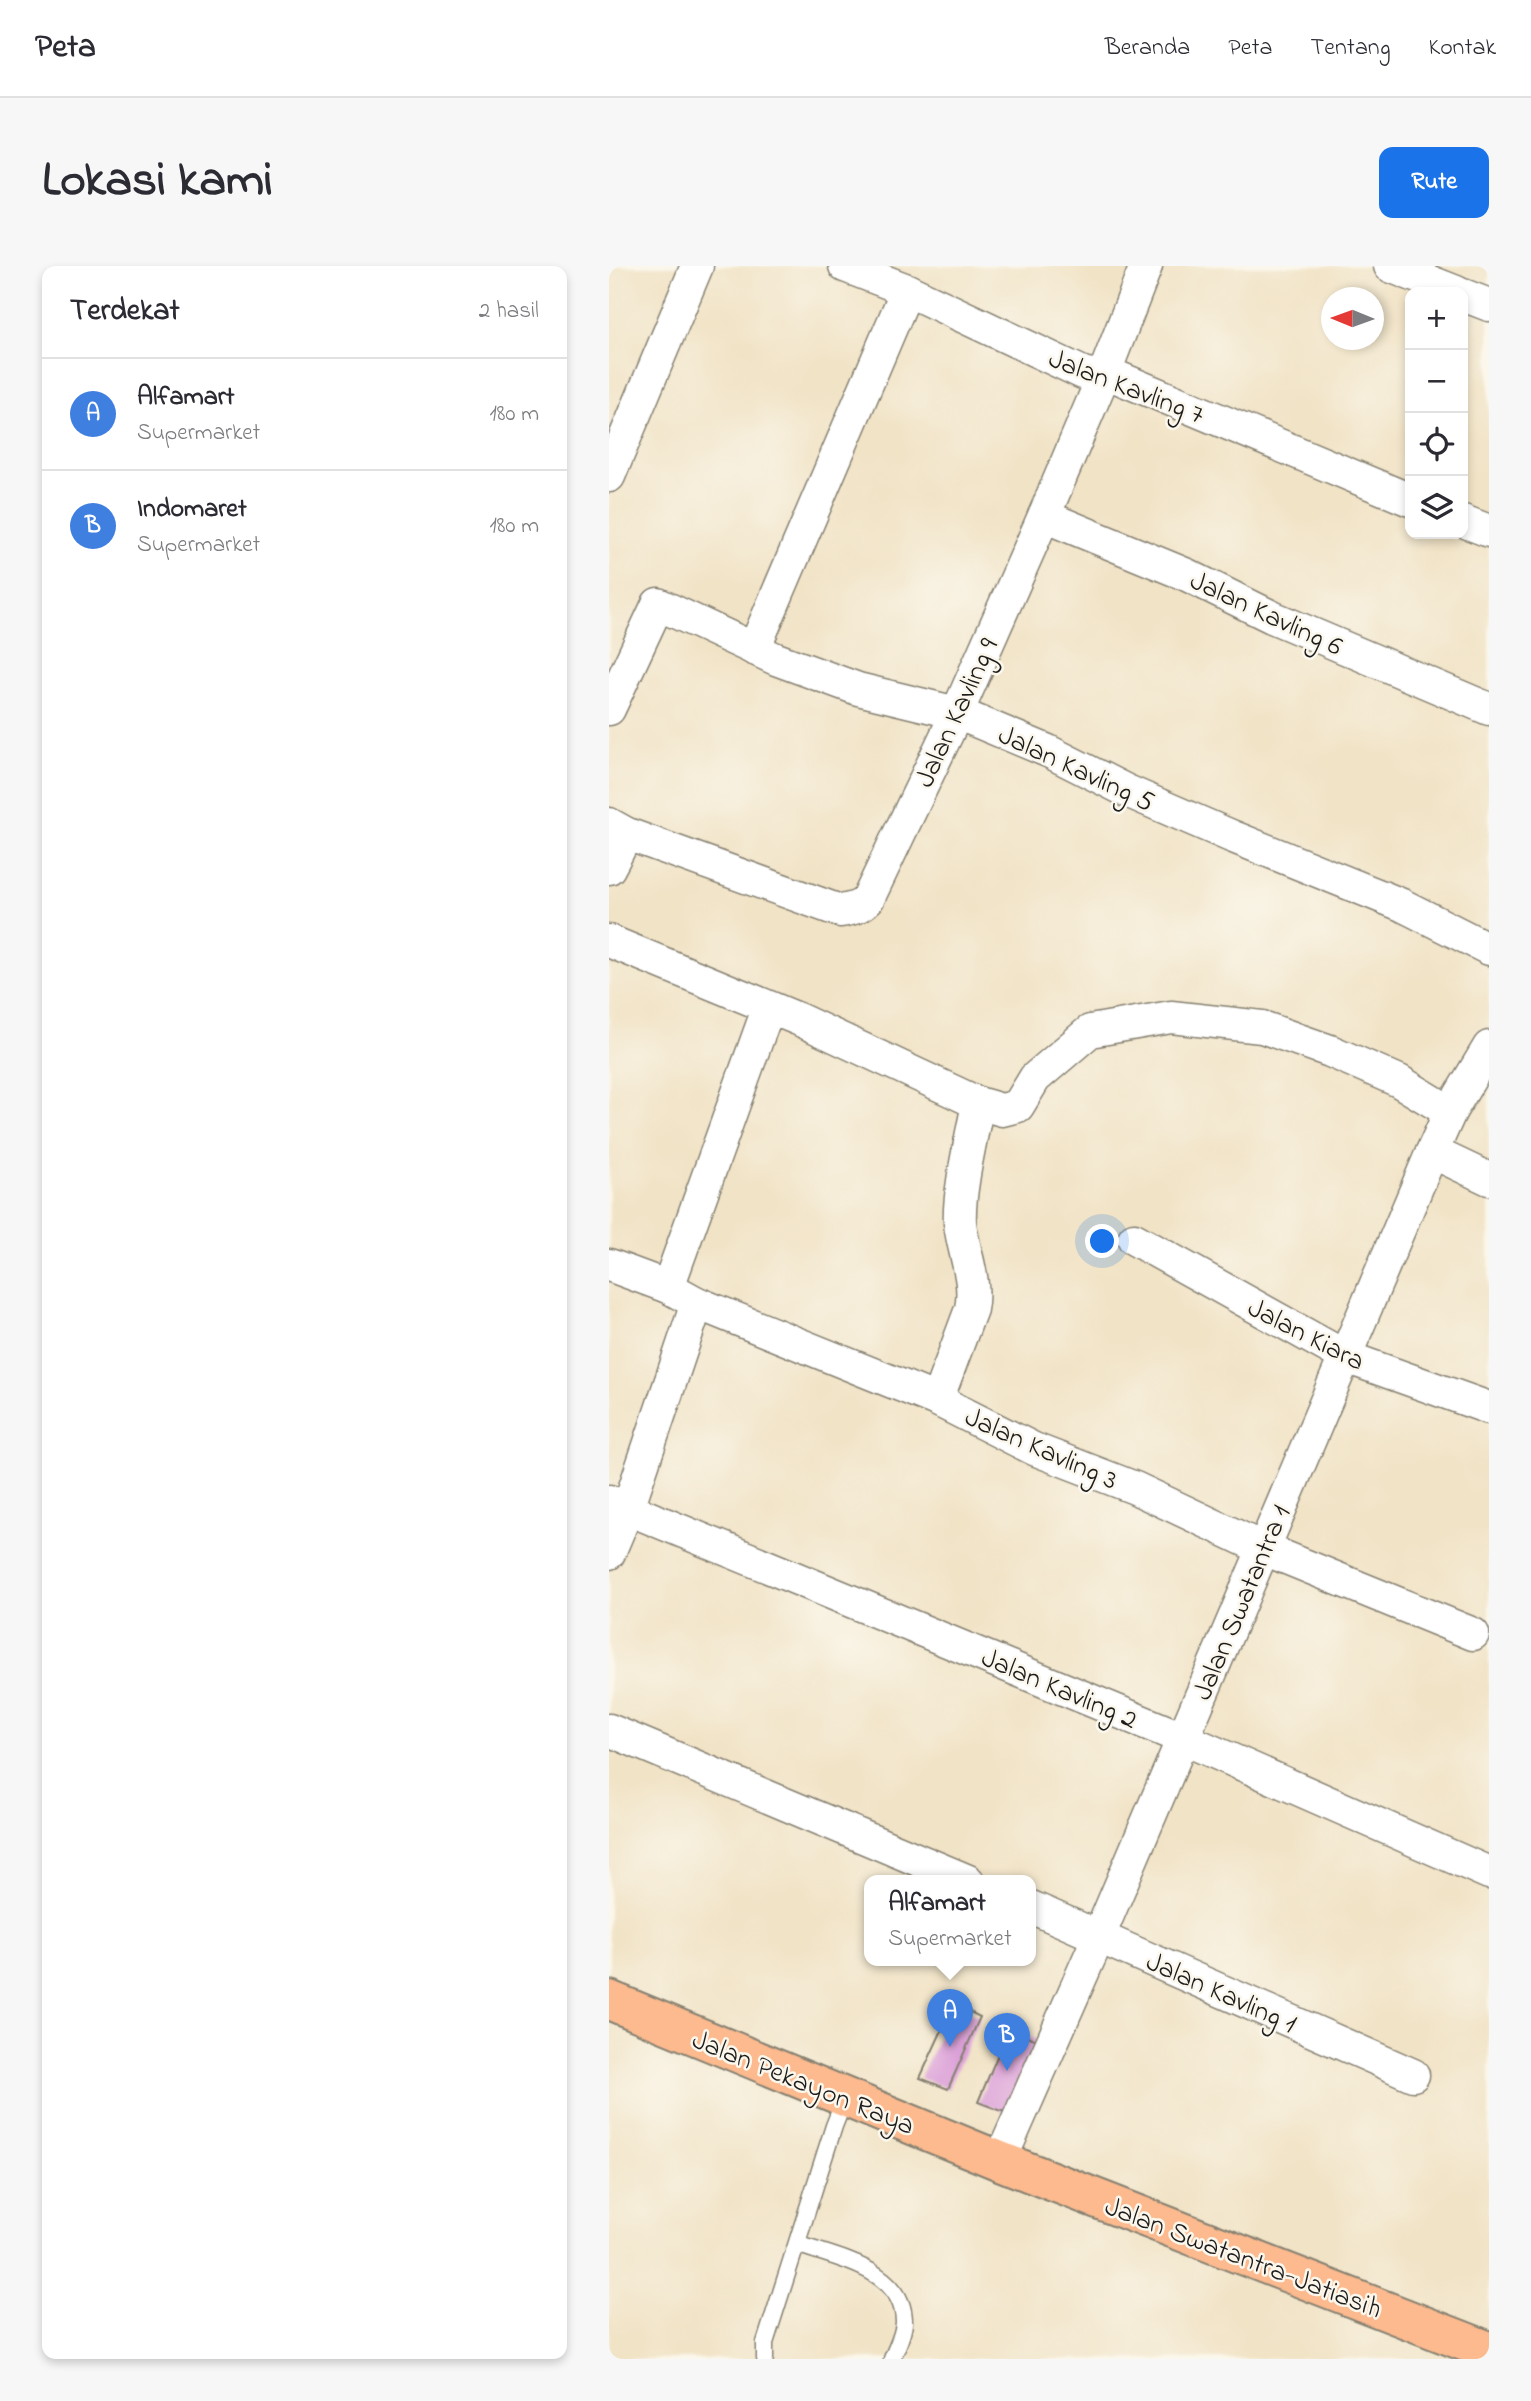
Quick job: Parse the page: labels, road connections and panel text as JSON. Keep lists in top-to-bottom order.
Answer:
{
  "streets": {
    "main road": ["Jalan Pekayon Raya", "Jalan Swatantra-Jatiasih"],
    "street": [
      "Jalan Kavling 7",
      "Jalan Kavling 6",
      "Jalan Kavling 9",
      "Jalan Kavling 5",
      "Jalan Kiara",
      "Jalan Kavling 3",
      "Jalan Swatantra 1",
      "Jalan Kavling 2",
      "Jalan Kavling 1"
    ]
  },
  "crossings": [
    ["Jalan Kavling 7", "Jalan Kavling 9"],
    ["Jalan Kavling 6", "Jalan Kavling 9"],
    ["Jalan Kavling 9", "Jalan Kavling 5"],
    ["Jalan Kiara", "Jalan Swatantra 1"],
    ["Jalan Kavling 3", "Jalan Swatantra 1"],
    ["Jalan Swatantra 1", "Jalan Kavling 2"],
    ["Jalan Swatantra 1", "Jalan Kavling 1"],
    ["Jalan Swatantra 1", "Jalan Pekayon Raya"],
    ["Jalan Swatantra 1", "Jalan Swatantra-Jatiasih"],
    ["Jalan Pekayon Raya", "Jalan Swatantra-Jatiasih"]
  ],
  "north": "left",
  "page": {
    "header": "Peta",
    "nav": [
      "Beranda",
      "Peta",
      "Tentang",
      "Kontak"
    ],
    "title": "Lokasi kami",
    "buttons": "Rute",
    "heading": ["Terdekat", "2 hasil"],
    "map_buttons": ["+", "−"],
    "list": [
      {
        "mark": "A",
        "name": "Alfamart",
        "note": "Supermarket",
        "value": "180 m"
      },
      {
        "mark": "B",
        "name": "Indomaret",
        "note": "Supermarket",
        "value": "180 m"
      }
    ],
    "popup": ["Alfamart", "Supermarket"],
    "pins": ["A", "B"]
  }
}
